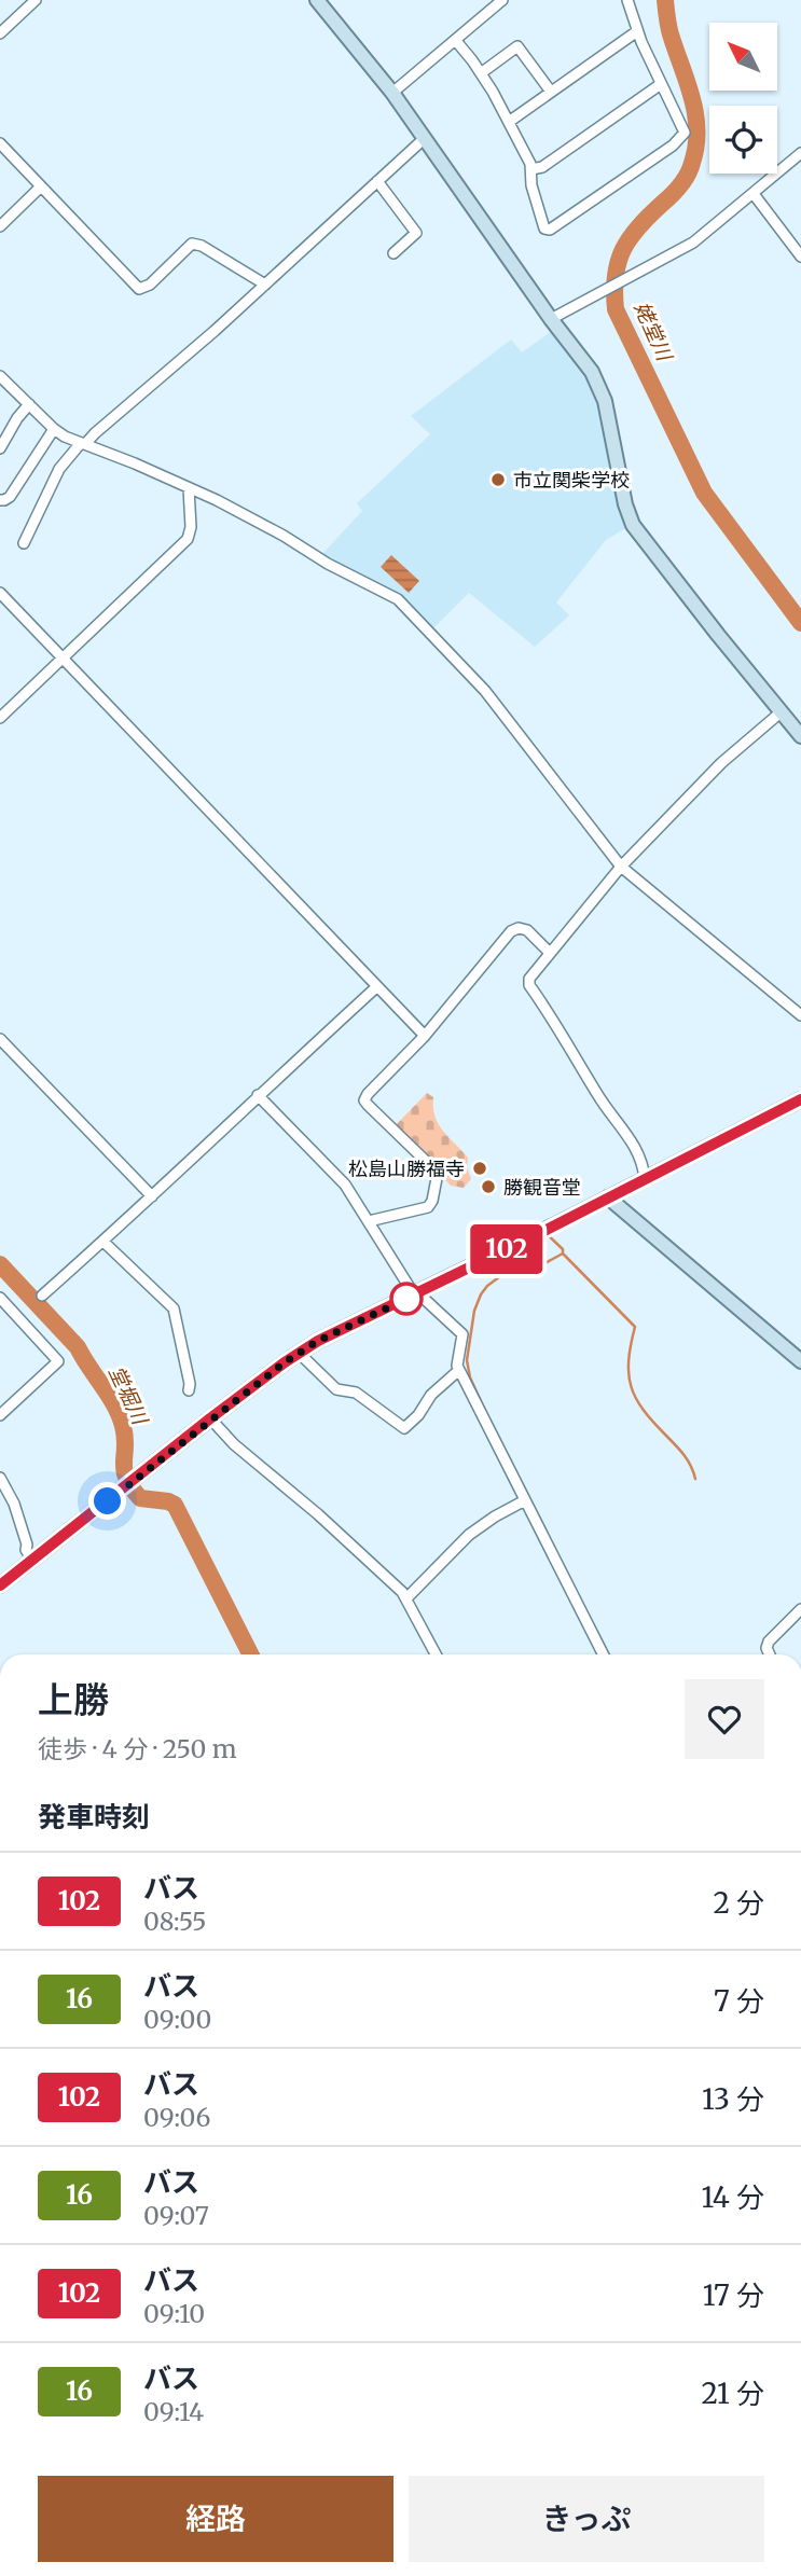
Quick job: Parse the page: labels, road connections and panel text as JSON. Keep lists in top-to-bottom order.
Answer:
{
  "water": ["姥堂川", "堂堀川"],
  "places": ["市立関柴学校", "松島山勝福寺", "勝観音堂"],
  "lines": ["bus line 102"],
  "north": "top left",
  "page": {
    "on_map": "102",
    "heading": [
      ["上勝", "徒歩 · 4 分 · 250 m"],
      "発車時刻"
    ],
    "list": [
      {
        "mark": "102",
        "name": "バス",
        "note": "08:55",
        "value": "2 分"
      },
      {
        "mark": "16",
        "name": "バス",
        "note": "09:00",
        "value": "7 分"
      },
      {
        "mark": "102",
        "name": "バス",
        "note": "09:06",
        "value": "13 分"
      },
      {
        "mark": "16",
        "name": "バス",
        "note": "09:07",
        "value": "14 分"
      },
      {
        "mark": "102",
        "name": "バス",
        "note": "09:10",
        "value": "17 分"
      },
      {
        "mark": "16",
        "name": "バス",
        "note": "09:14",
        "value": "21 分"
      }
    ],
    "buttons": ["経路", "きっぷ"]
  }
}
